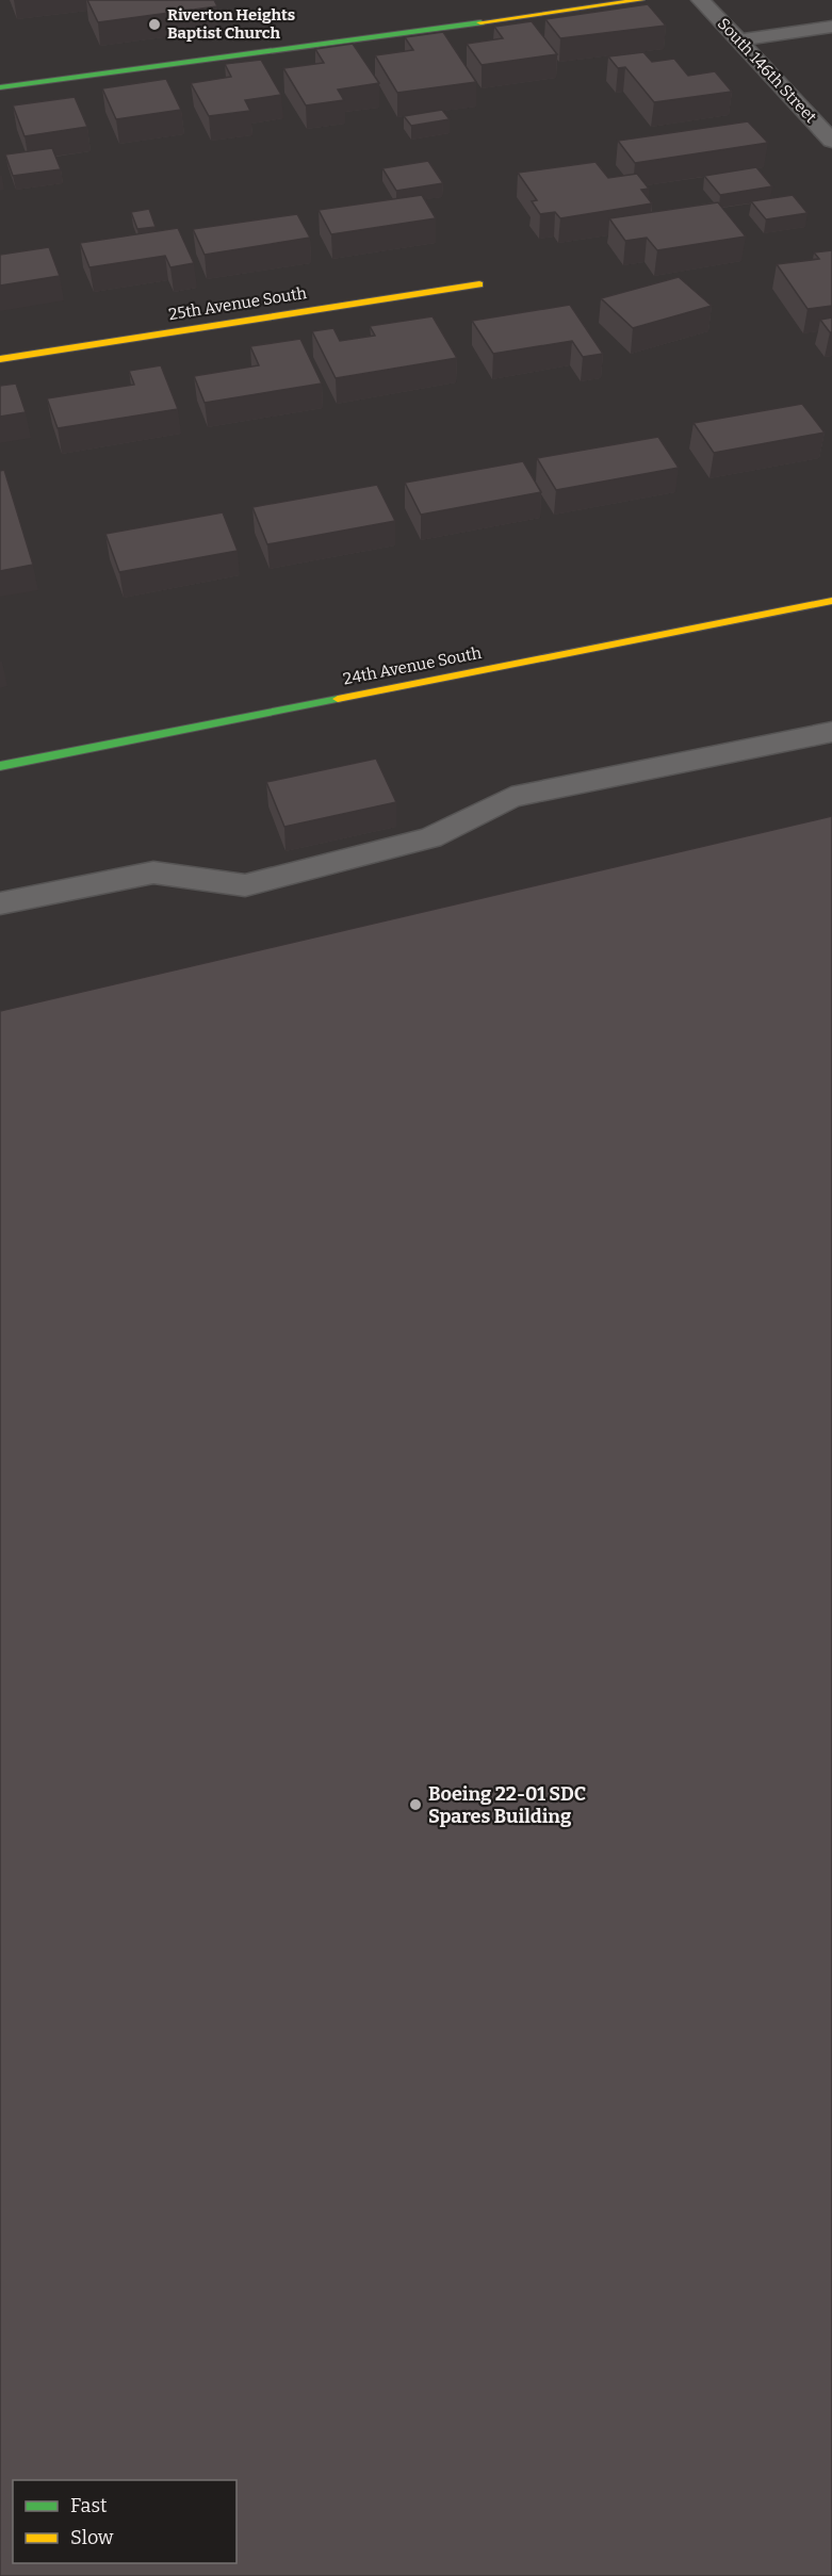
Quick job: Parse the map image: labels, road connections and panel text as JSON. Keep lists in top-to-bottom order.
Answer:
{
  "streets": {
    "street": ["South 146th Street", "25th Avenue South", "24th Avenue South"]
  },
  "places": ["Riverton Heights Baptist Church", "Boeing 22-01 SDC Spares Building"],
  "legend": ["Fast", "Slow"]
}
